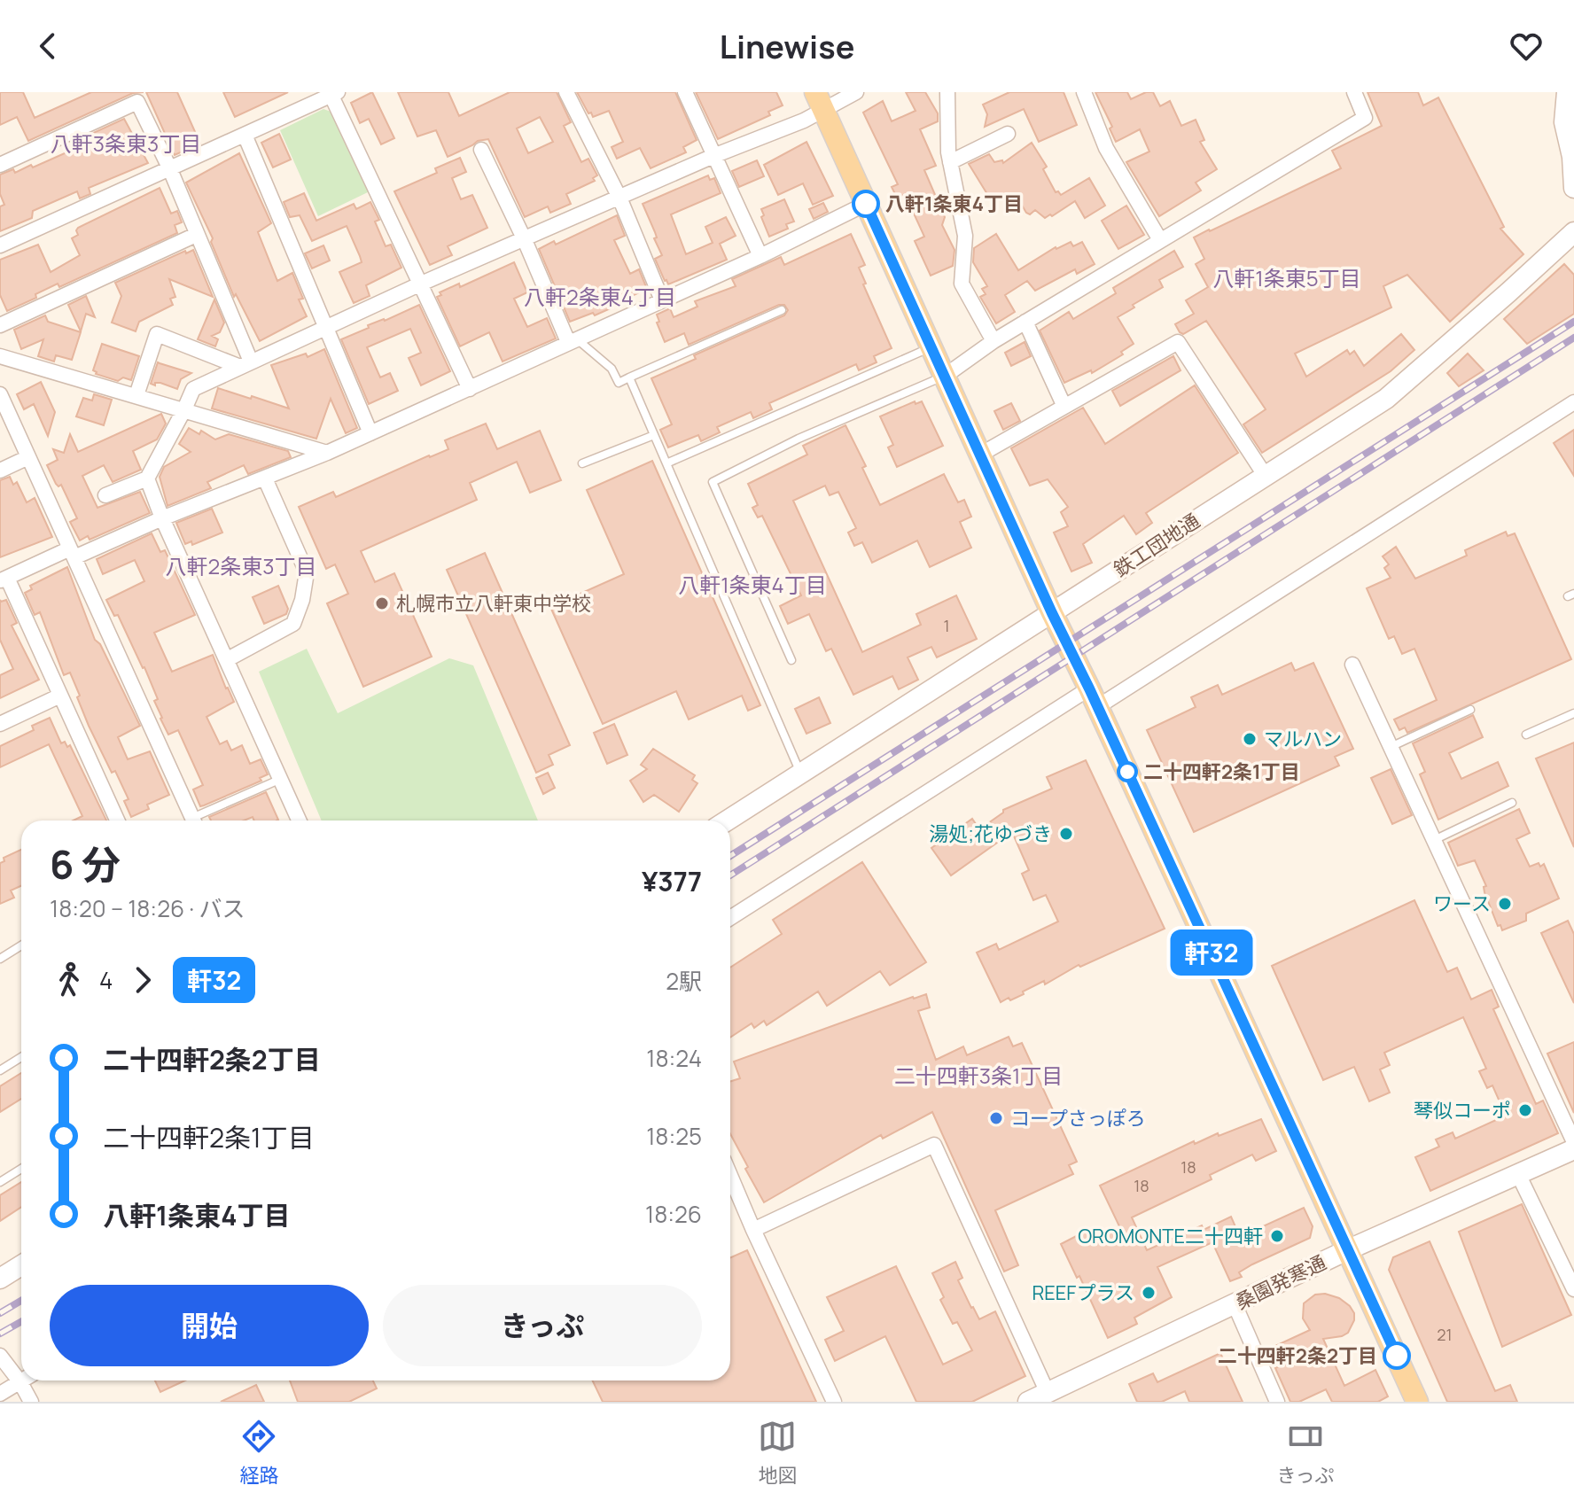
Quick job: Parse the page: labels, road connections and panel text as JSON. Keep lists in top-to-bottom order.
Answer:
{
  "streets": {
    "street": ["鉄工団地通", "桑園発寒通"]
  },
  "districts": [
    "八軒3条東3丁目",
    "八軒1条東5丁目",
    "八軒2条東4丁目",
    "八軒2条東3丁目",
    "八軒1条東4丁目",
    "二十四軒3条1丁目"
  ],
  "places": [
    "八軒1条東4丁目",
    "札幌市立八軒東中学校",
    "マルハン",
    "二十四軒2条1丁目",
    "湯処;花ゆづき",
    "ワース",
    "琴似コーポ",
    "コープさっぽろ",
    "OROMONTE二十四軒",
    "REEFプラス",
    "二十四軒2条2丁目"
  ],
  "lines": ["bus line 軒32"],
  "house_numbers": [
    "1",
    "18",
    "18",
    "21"
  ],
  "page": {
    "header": "Linewise",
    "on_map": "軒32",
    "heading": ["6 分", "18:20 – 18:26 · バス", "¥377"],
    "legs": ["4", "軒32", "2駅"],
    "list": [
      {
        "name": "二十四軒2条2丁目",
        "value": "18:24"
      },
      {
        "name": "二十四軒2条1丁目",
        "value": "18:25"
      },
      {
        "name": "八軒1条東4丁目",
        "value": "18:26"
      }
    ],
    "buttons": ["開始", "きっぷ"],
    "tabs": ["経路", "地図", "きっぷ"]
  }
}
